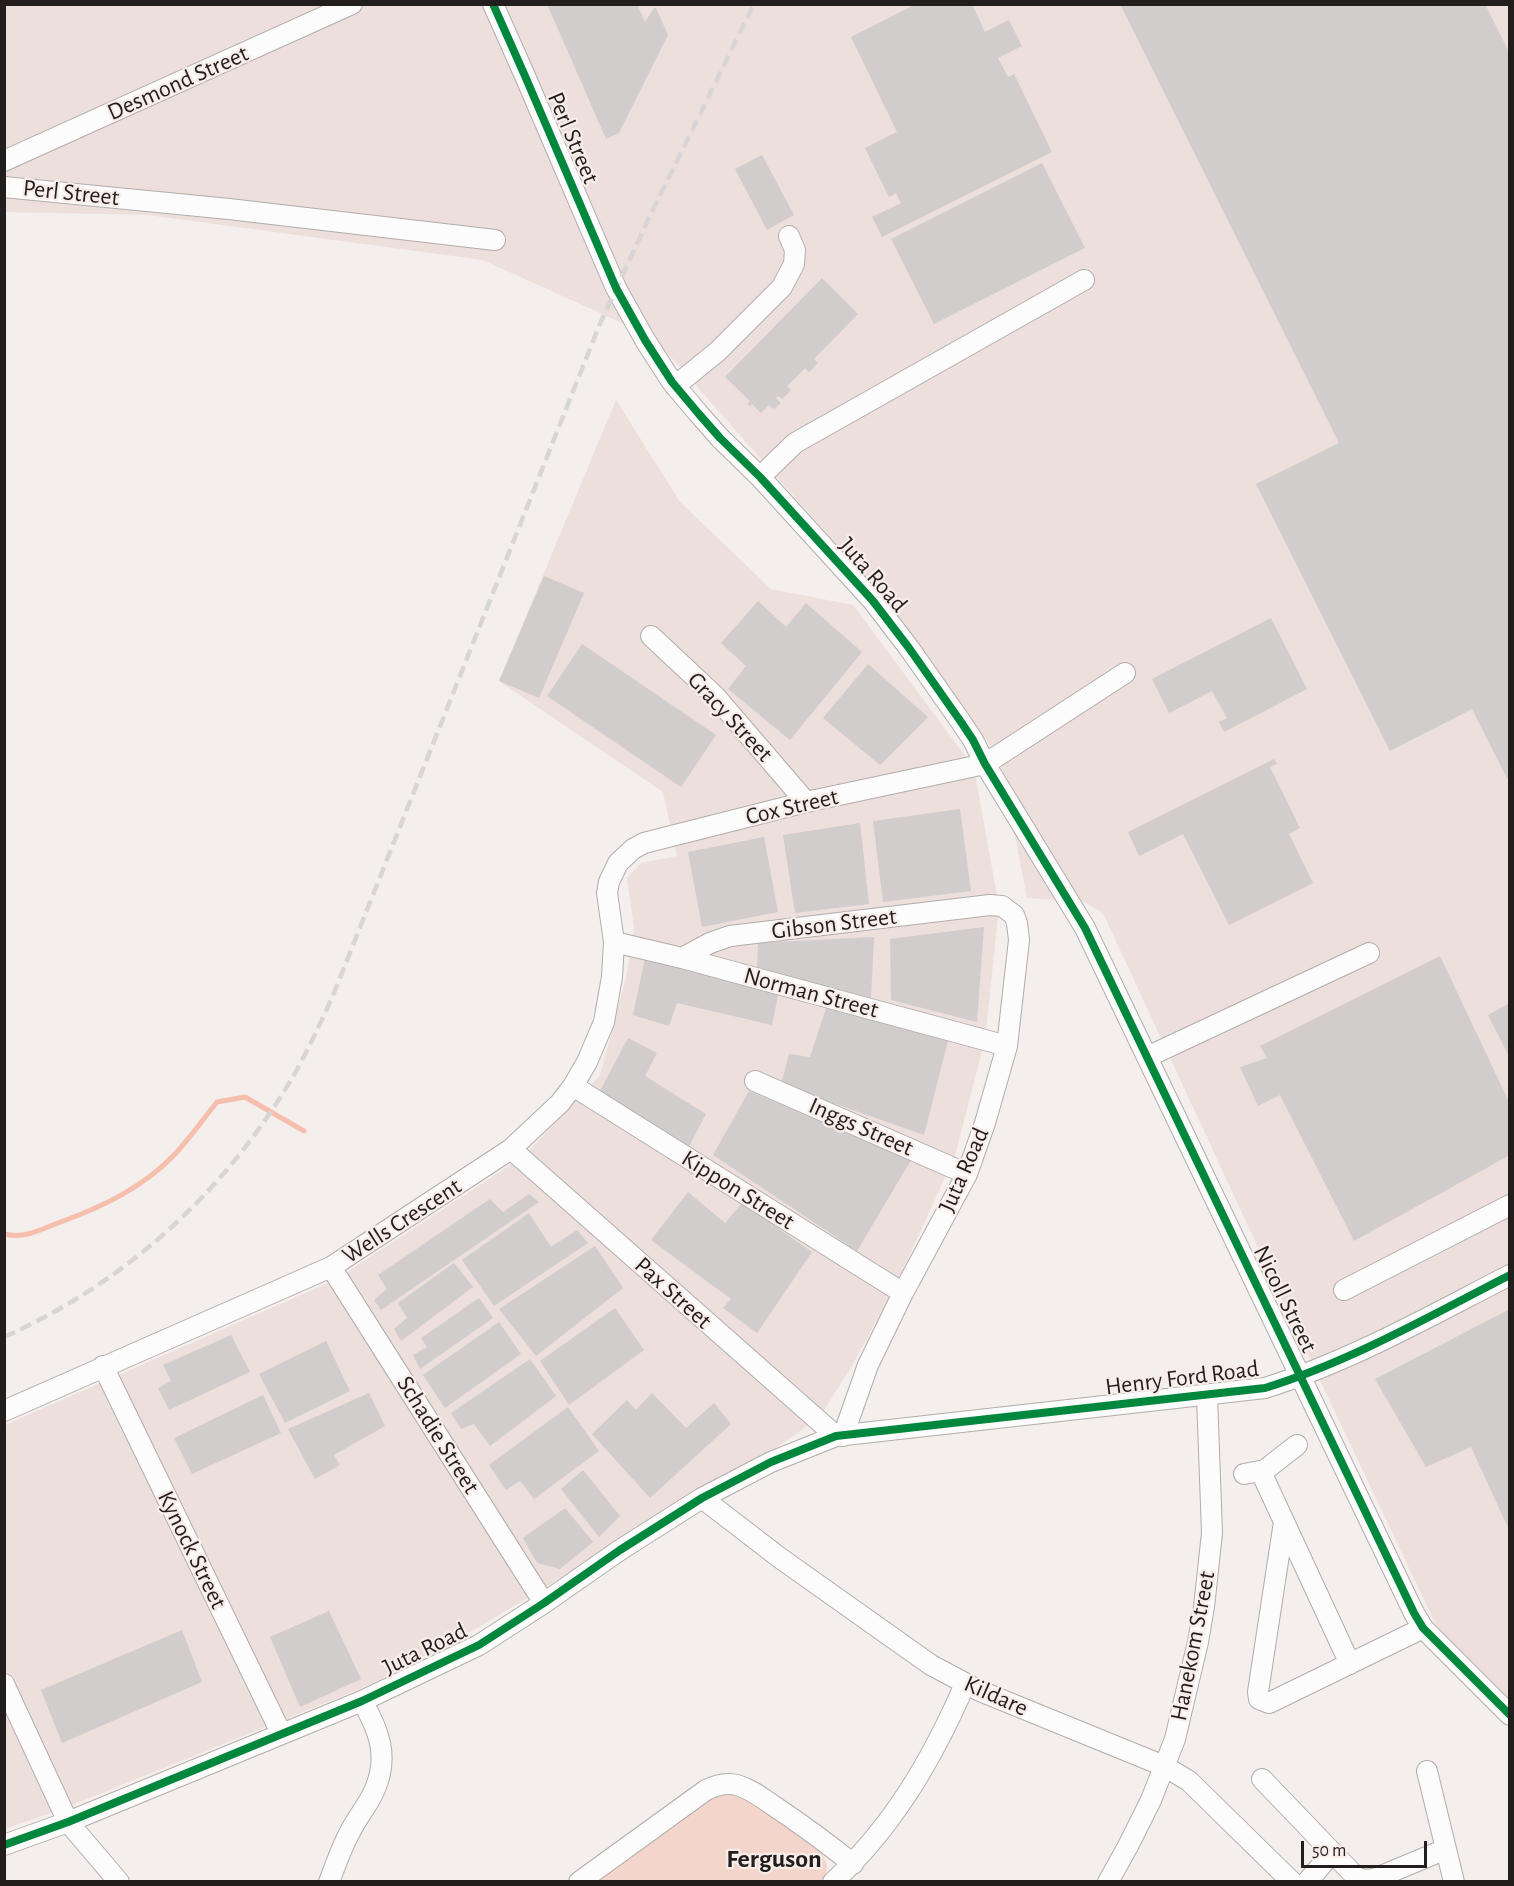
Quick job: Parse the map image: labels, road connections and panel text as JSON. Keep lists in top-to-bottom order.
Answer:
{
  "streets": {
    "street": [
      "Desmond Street",
      "Perl Street",
      "Juta Road",
      "Gracy Street",
      "Cox Street",
      "Gibson Street",
      "Norman Street",
      "Inggs Street",
      "Kippon Street",
      "Wells Crescent",
      "Pax Street",
      "Nicoll Street",
      "Henry Ford Road",
      "Schadie Street",
      "Kynock Street",
      "Hanekom Street",
      "Kildare"
    ]
  },
  "crossings": [
    ["Perl Street", "Juta Road"],
    ["Juta Road", "Cox Street"],
    ["Juta Road", "Gibson Street"],
    ["Juta Road", "Norman Street"],
    ["Juta Road", "Inggs Street"],
    ["Juta Road", "Kippon Street"],
    ["Juta Road", "Pax Street"],
    ["Juta Road", "Nicoll Street"],
    ["Juta Road", "Henry Ford Road"],
    ["Juta Road", "Schadie Street"],
    ["Juta Road", "Kynock Street"],
    ["Juta Road", "Kildare"],
    ["Gracy Street", "Cox Street"],
    ["Cox Street", "Wells Crescent"],
    ["Gibson Street", "Norman Street"],
    ["Norman Street", "Wells Crescent"],
    ["Kippon Street", "Wells Crescent"],
    ["Wells Crescent", "Pax Street"],
    ["Wells Crescent", "Schadie Street"],
    ["Wells Crescent", "Kynock Street"],
    ["Pax Street", "Henry Ford Road"],
    ["Nicoll Street", "Henry Ford Road"],
    ["Henry Ford Road", "Hanekom Street"],
    ["Hanekom Street", "Kildare"]
  ],
  "districts": ["Ferguson"],
  "scale_bar": "50 m"
}
